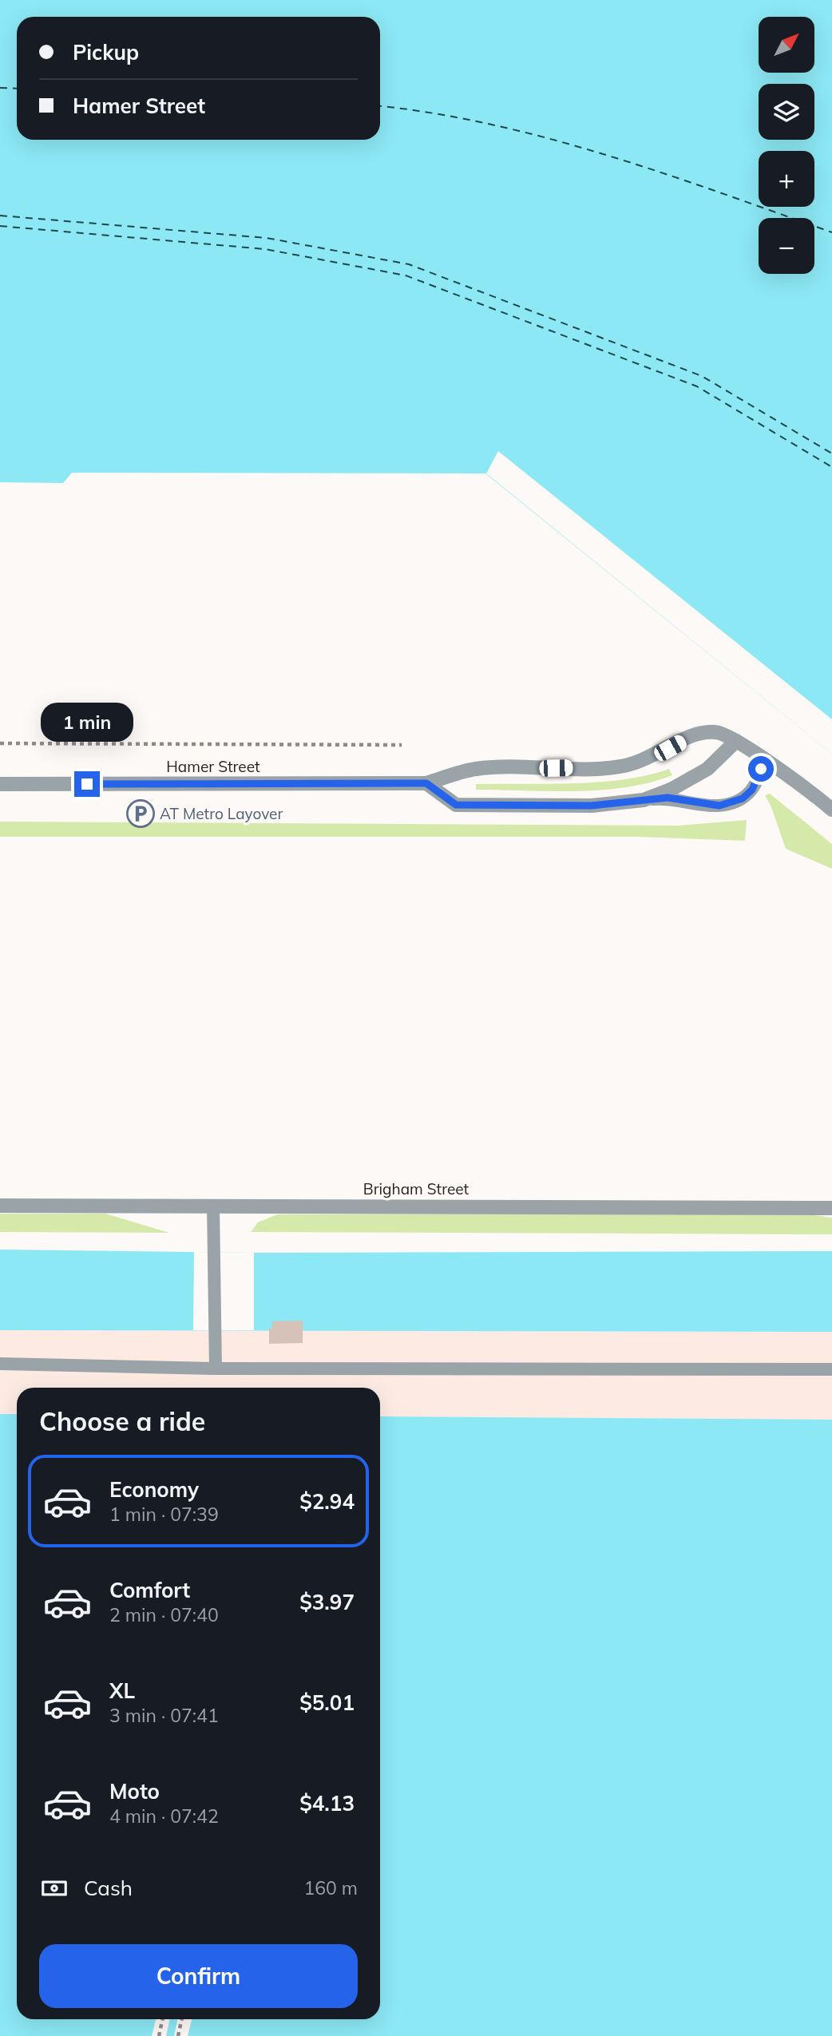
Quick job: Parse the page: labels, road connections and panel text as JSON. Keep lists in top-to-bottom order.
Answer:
{
  "streets": {
    "street": ["Hamer Street", "Brigham Street"]
  },
  "places": {
    "parking": ["AT Metro Layover"]
  },
  "north": "top right",
  "page": {
    "map_buttons": ["+", "−"],
    "banner": ["Pickup", "Hamer Street"],
    "bubble": "1 min",
    "heading": "Choose a ride",
    "list": [
      {
        "name": "Economy",
        "note": "1 min · 07:39",
        "value": "$2.94"
      },
      {
        "name": "Comfort",
        "note": "2 min · 07:40",
        "value": "$3.97"
      },
      {
        "name": "XL",
        "note": "3 min · 07:41",
        "value": "$5.01"
      },
      {
        "name": "Moto",
        "note": "4 min · 07:42",
        "value": "$4.13"
      }
    ],
    "pay": ["Cash", "160 m"],
    "buttons": "Confirm"
  }
}
